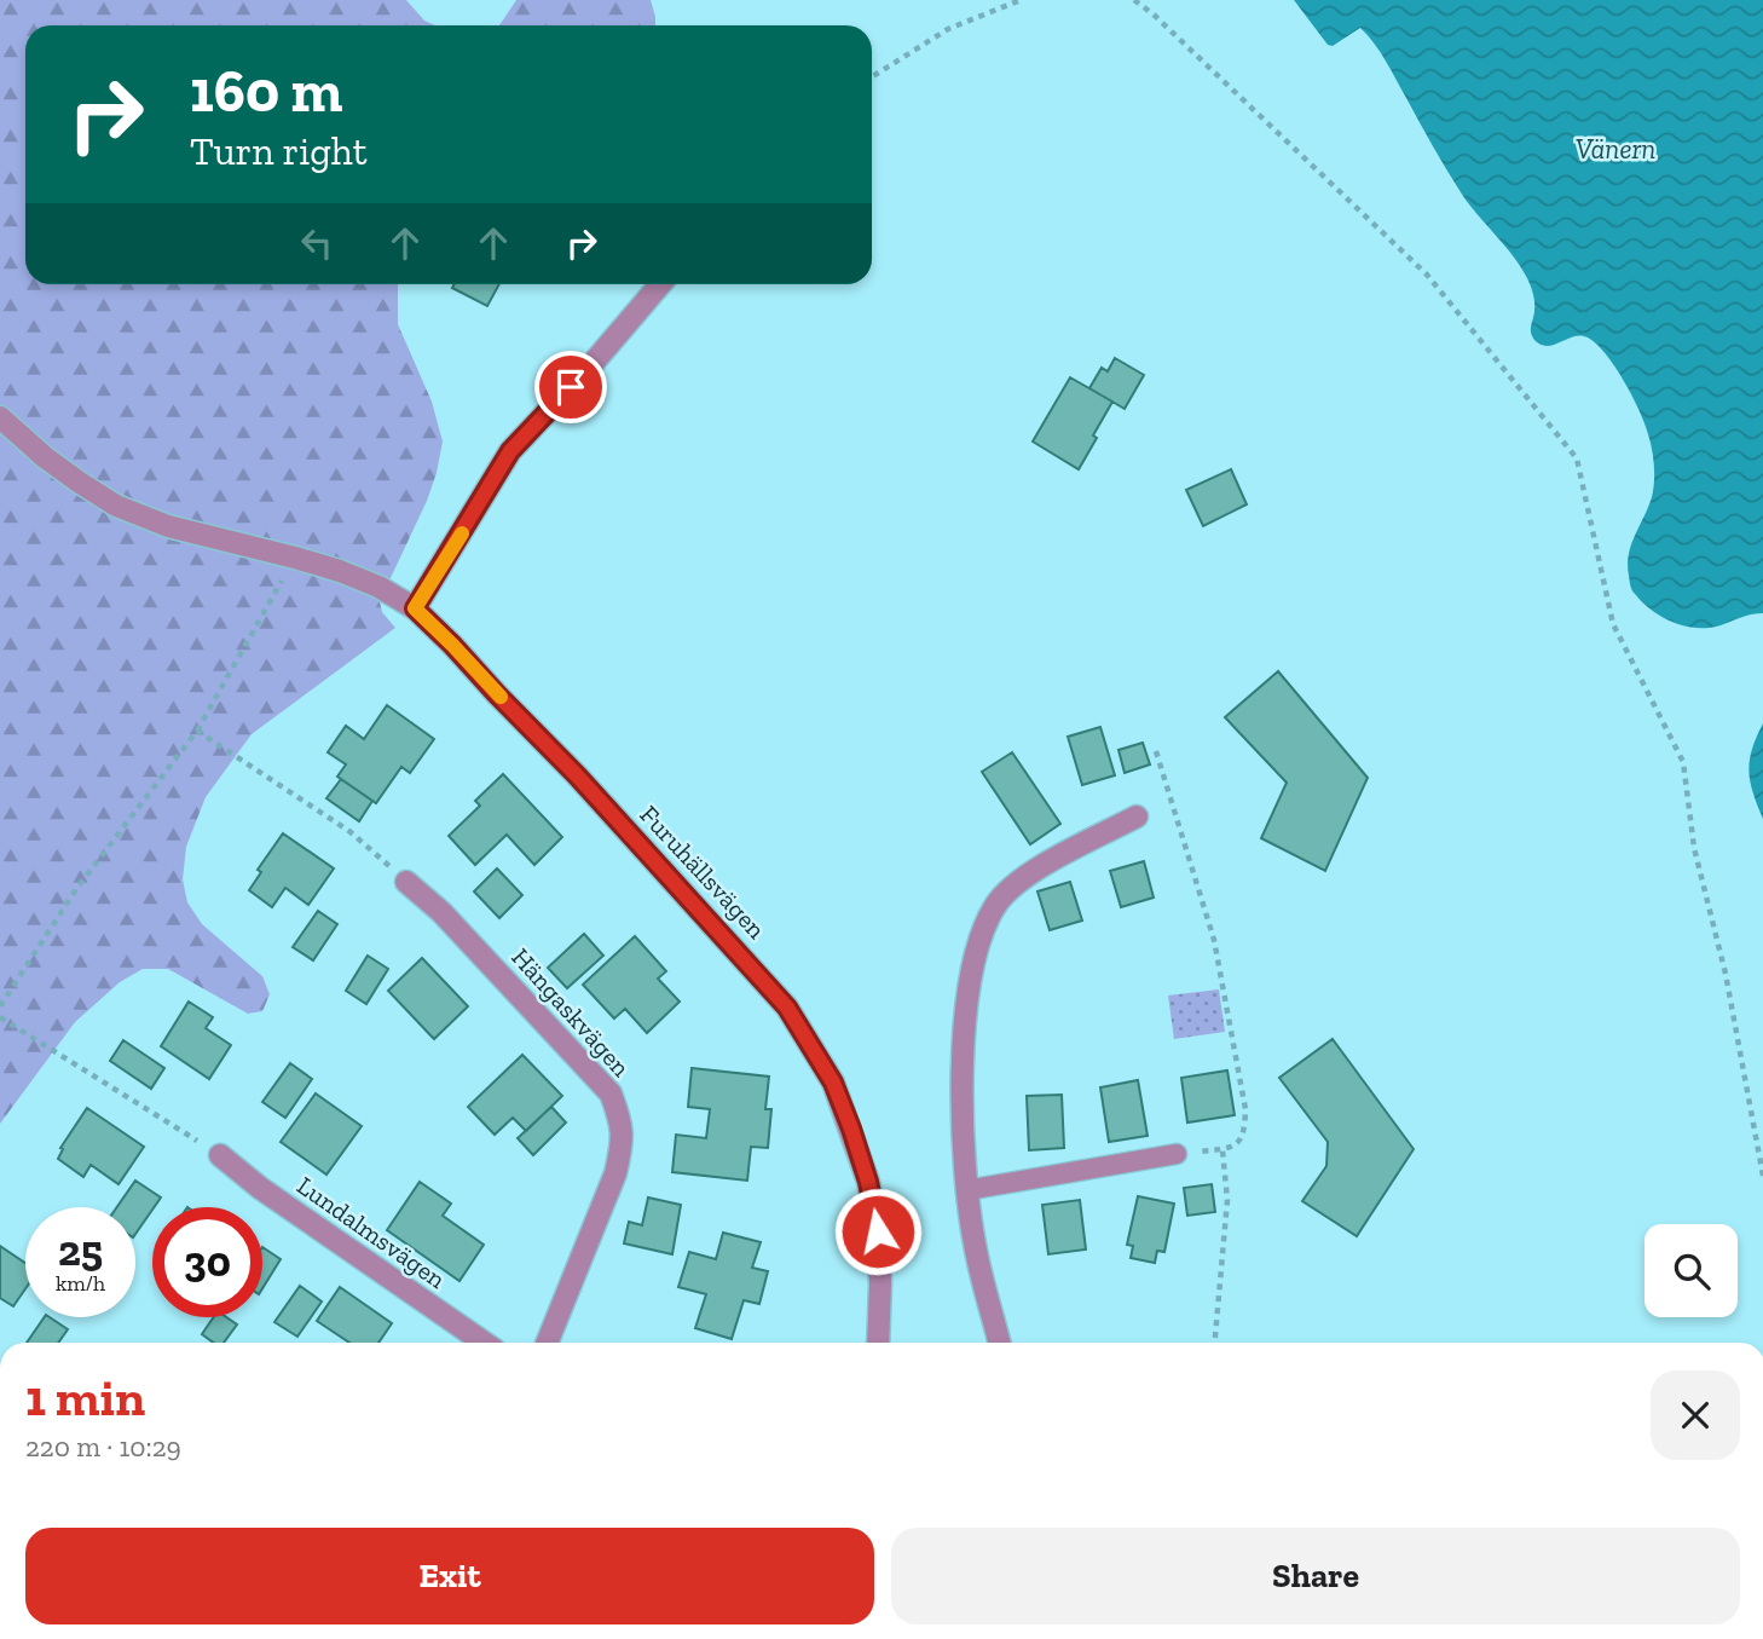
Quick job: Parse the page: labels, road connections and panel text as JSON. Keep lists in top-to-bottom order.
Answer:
{
  "streets": {
    "street": ["Furuhällsvägen", "Hängaskvägen", "Lundalmsvägen"]
  },
  "water": ["Vänern"],
  "page": {
    "turn": ["160 m", "Turn right"],
    "speed": "25 km/h",
    "limit": "30",
    "heading": ["1 min", "220 m · 10:29"],
    "buttons": ["Exit", "Share"]
  }
}
